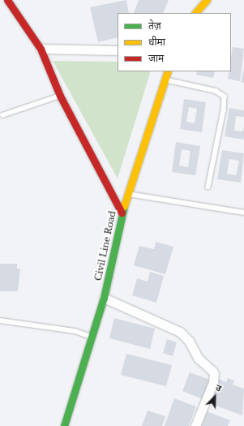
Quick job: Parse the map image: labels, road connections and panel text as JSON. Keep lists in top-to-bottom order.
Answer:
{
  "streets": {
    "street": ["Civil Line Road"]
  },
  "legend": ["तेज़", "धीमा", "जाम"],
  "north": "top right"
}
